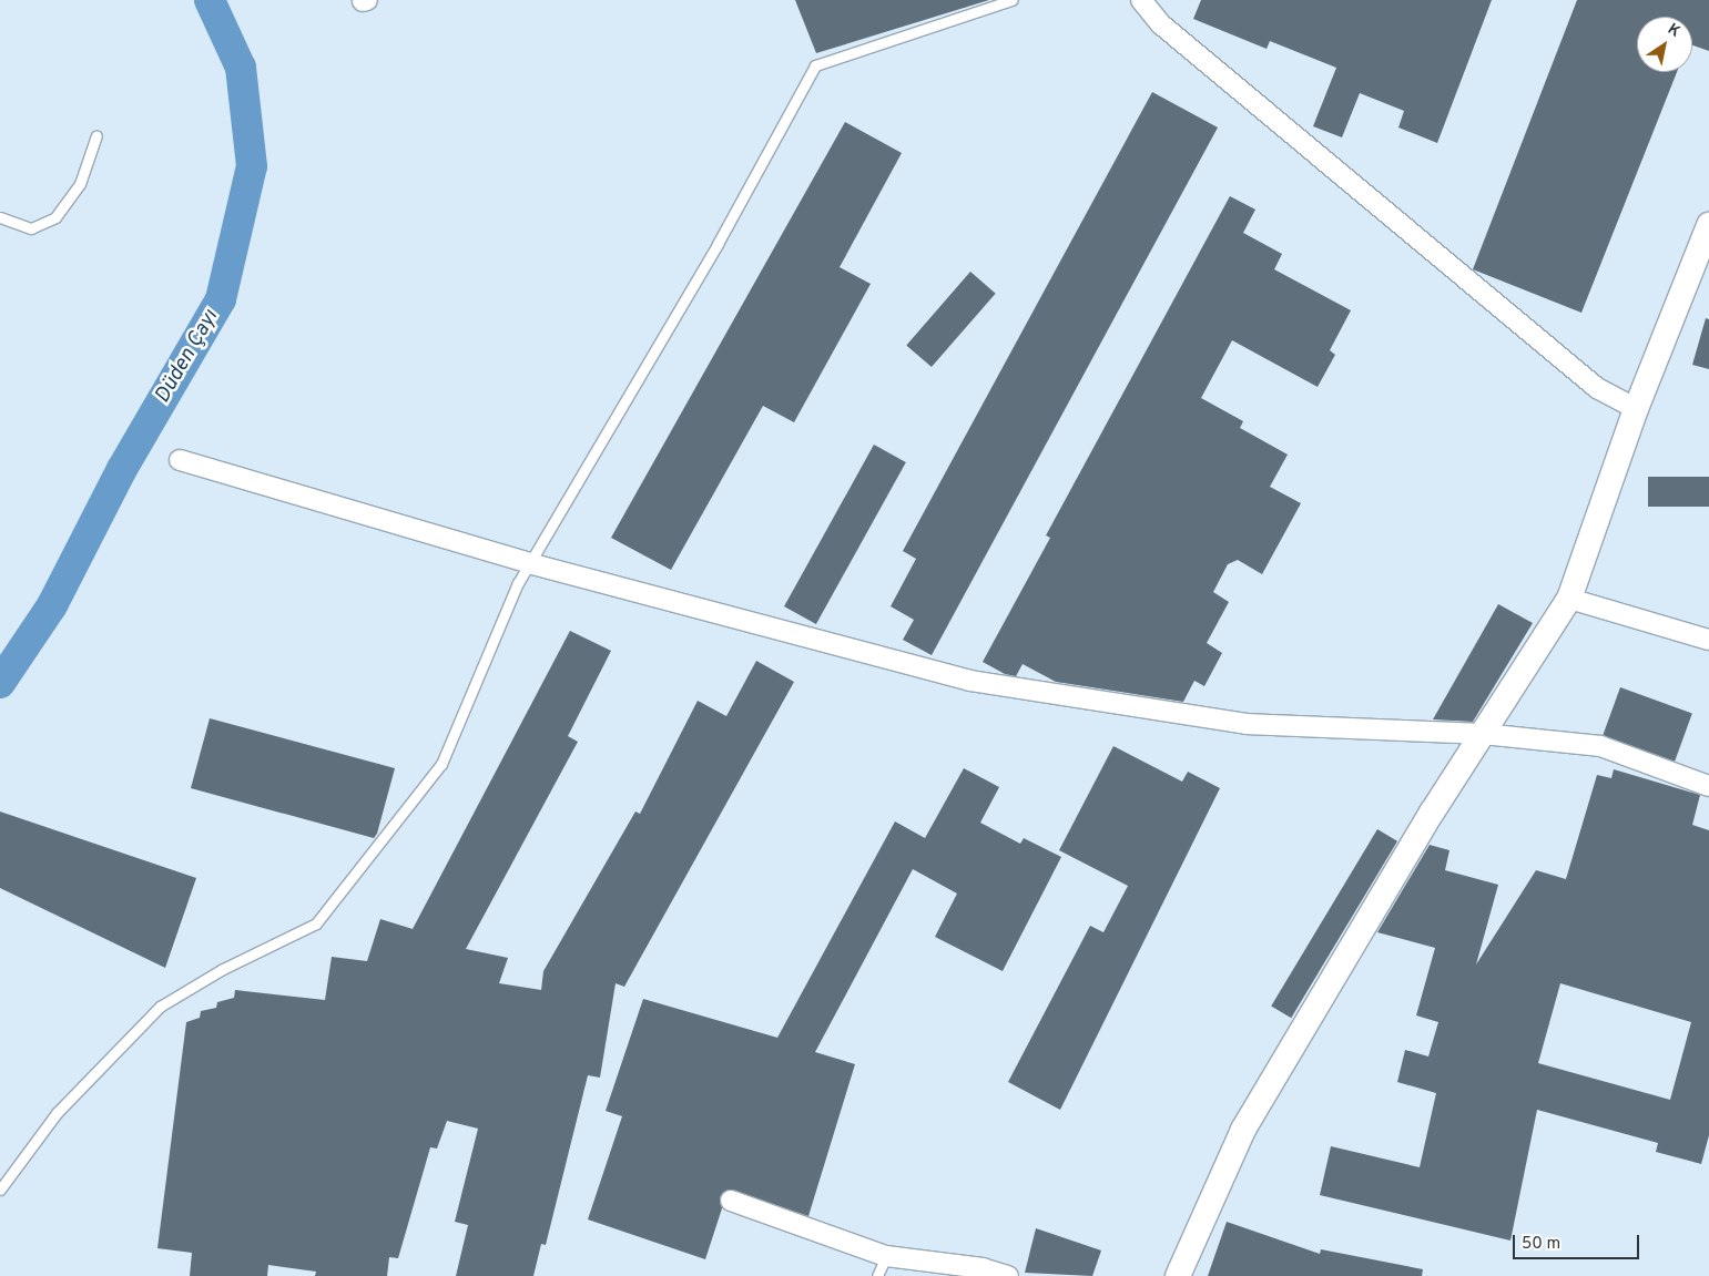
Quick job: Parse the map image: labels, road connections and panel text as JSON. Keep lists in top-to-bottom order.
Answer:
{
  "water": ["Düden Çayı"],
  "scale_bar": "50 m",
  "north": "top right"
}
